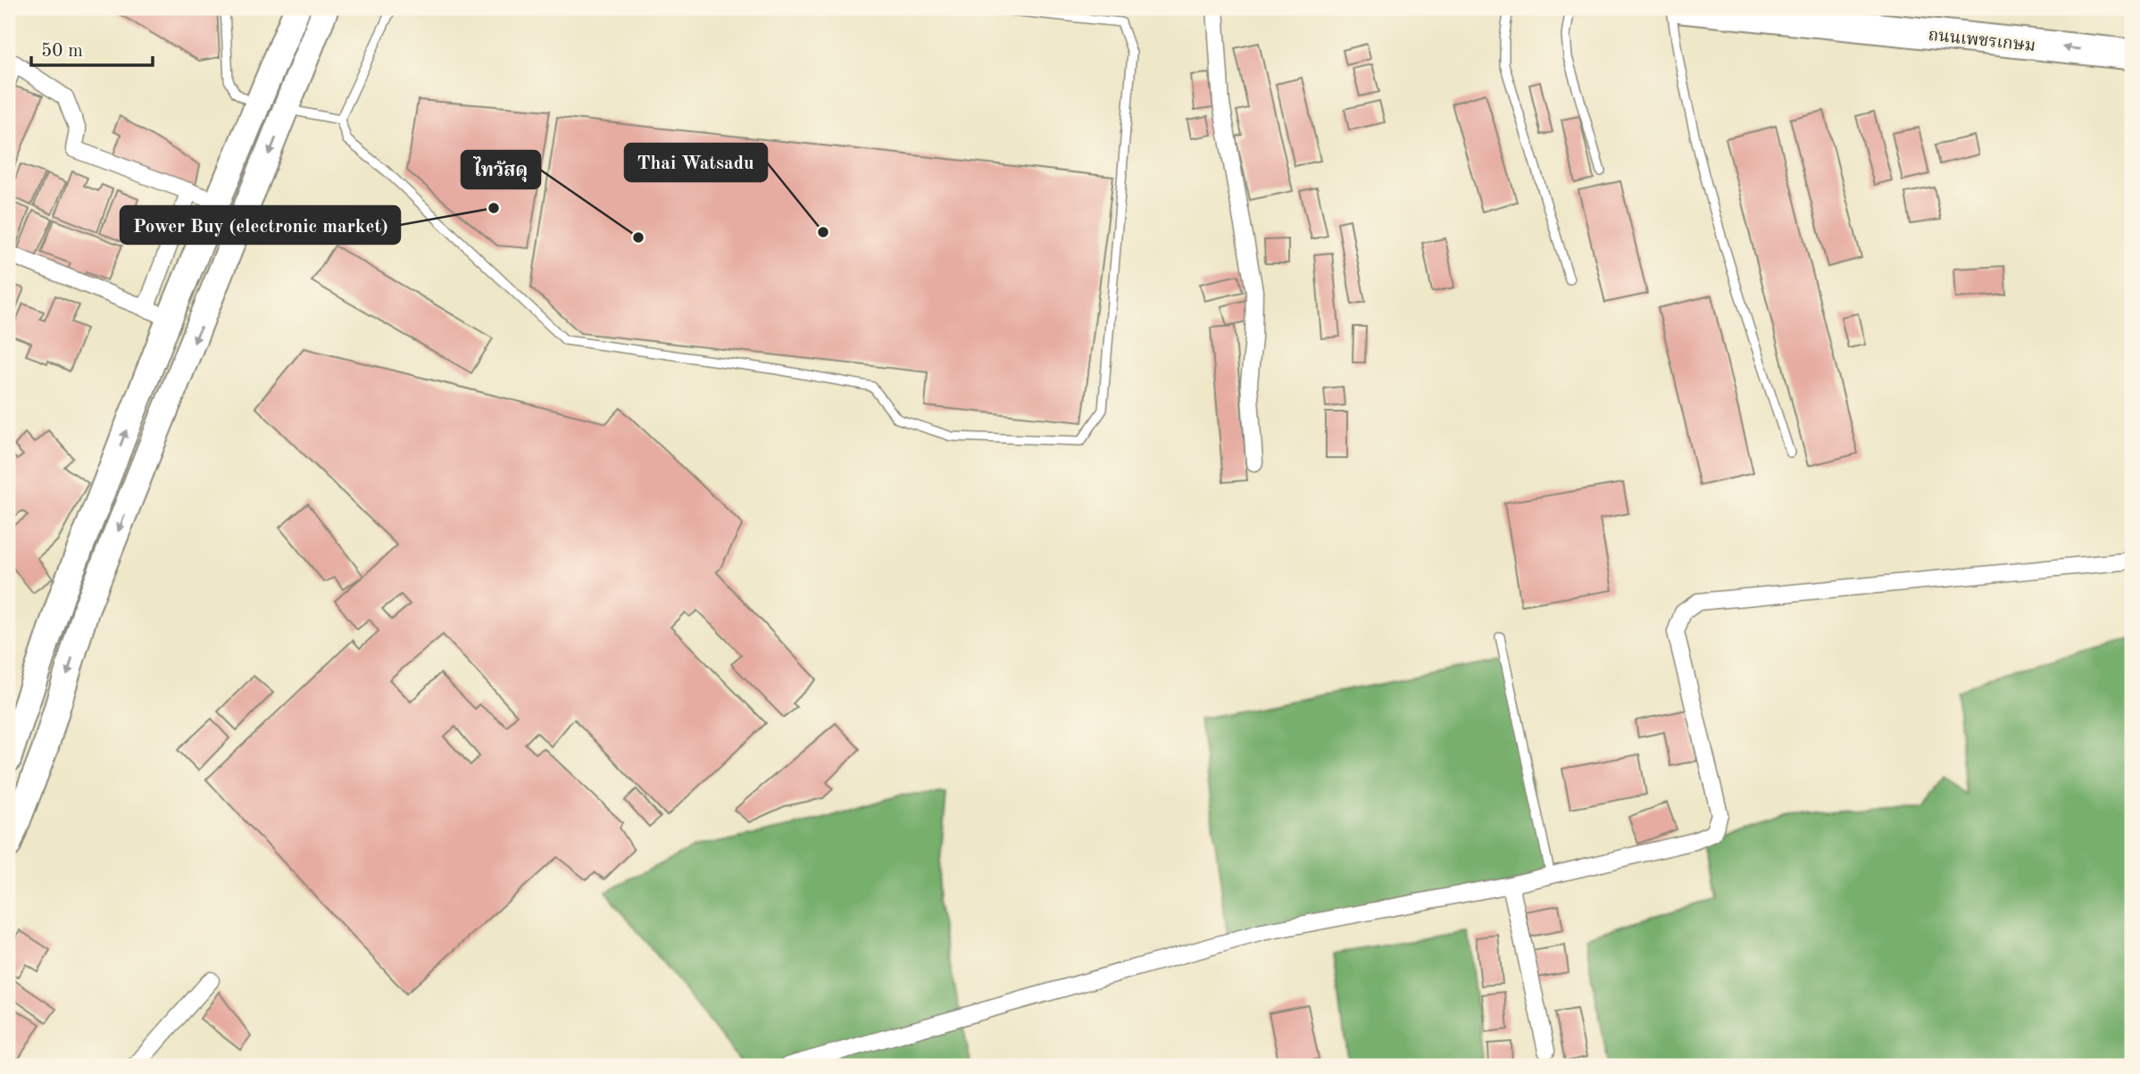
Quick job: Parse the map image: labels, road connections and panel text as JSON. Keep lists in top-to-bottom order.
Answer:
{
  "streets": {
    "highway": ["ถนนเพชรเกษม"]
  },
  "one_way": ["ถนนเพชรเกษม"],
  "places": ["Power Buy (electronic market)", "Thai Watsadu", "ไทวัสดุ"],
  "scale_bar": "50 m"
}
